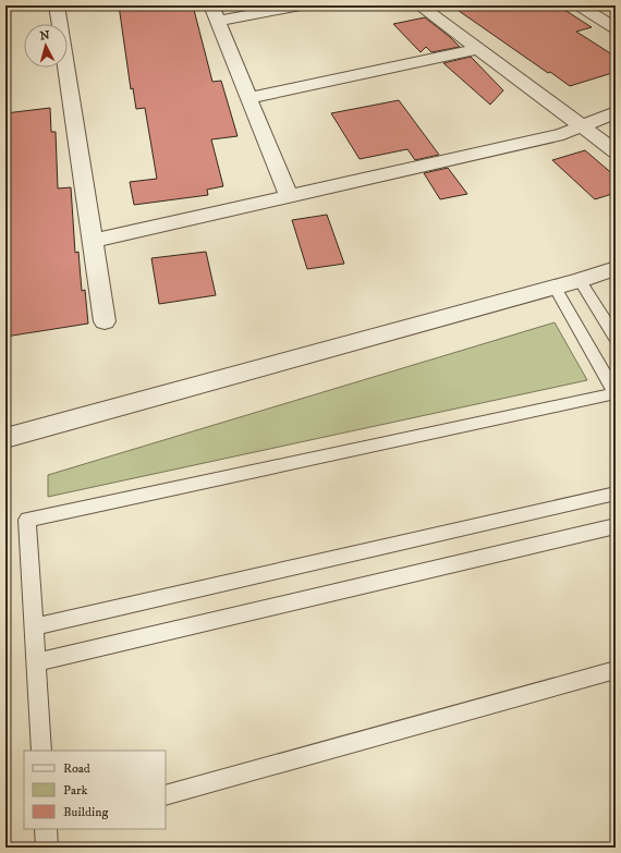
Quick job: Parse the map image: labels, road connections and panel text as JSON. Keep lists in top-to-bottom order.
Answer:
{
  "legend": ["Road", "Park", "Building"],
  "north": "top"
}
